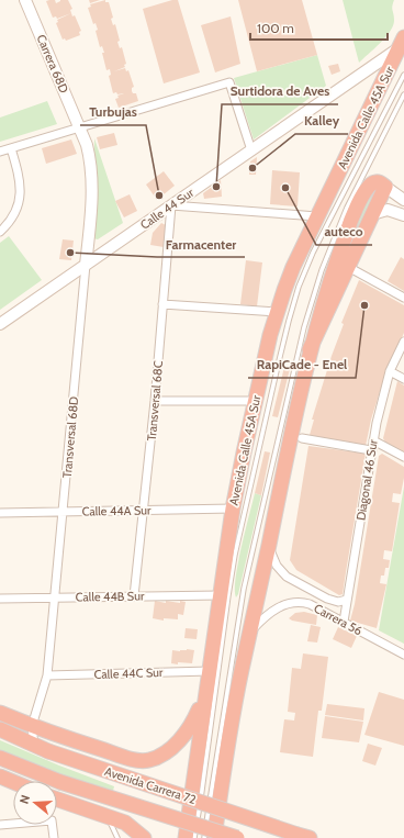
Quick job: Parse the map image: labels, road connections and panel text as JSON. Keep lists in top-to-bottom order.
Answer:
{
  "streets": {
    "highway": ["Avenida Calle 45A Sur", "Avenida Carrera 72"],
    "street": [
      "Carrera 68D",
      "Calle 44 Sur",
      "Transversal 68C",
      "Transversal 68D",
      "Diagonal 46 Sur",
      "Calle 44A Sur",
      "Calle 44B Sur",
      "Carrera 56",
      "Calle 44C Sur"
    ]
  },
  "crossings": [
    ["Carrera 68D", "Transversal 68D"],
    ["Avenida Calle 45A Sur", "Calle 44 Sur"],
    ["Avenida Calle 45A Sur", "Calle 44A Sur"],
    ["Avenida Calle 45A Sur", "Calle 44B Sur"],
    ["Avenida Calle 45A Sur", "Calle 44C Sur"],
    ["Calle 44 Sur", "Transversal 68C"],
    ["Calle 44 Sur", "Transversal 68D"],
    ["Transversal 68C", "Calle 44A Sur"],
    ["Transversal 68C", "Calle 44B Sur"],
    ["Transversal 68D", "Calle 44A Sur"],
    ["Transversal 68D", "Calle 44B Sur"],
    ["Transversal 68D", "Calle 44C Sur"],
    ["Transversal 68D", "Avenida Carrera 72"],
    ["Diagonal 46 Sur", "Carrera 56"]
  ],
  "places": [
    "Kalley",
    "Surtidora de Aves",
    "auteco",
    "Turbujas",
    "Farmacenter",
    "RapiCade - Enel"
  ],
  "scale_bar": "100 m",
  "north": "left"
}
